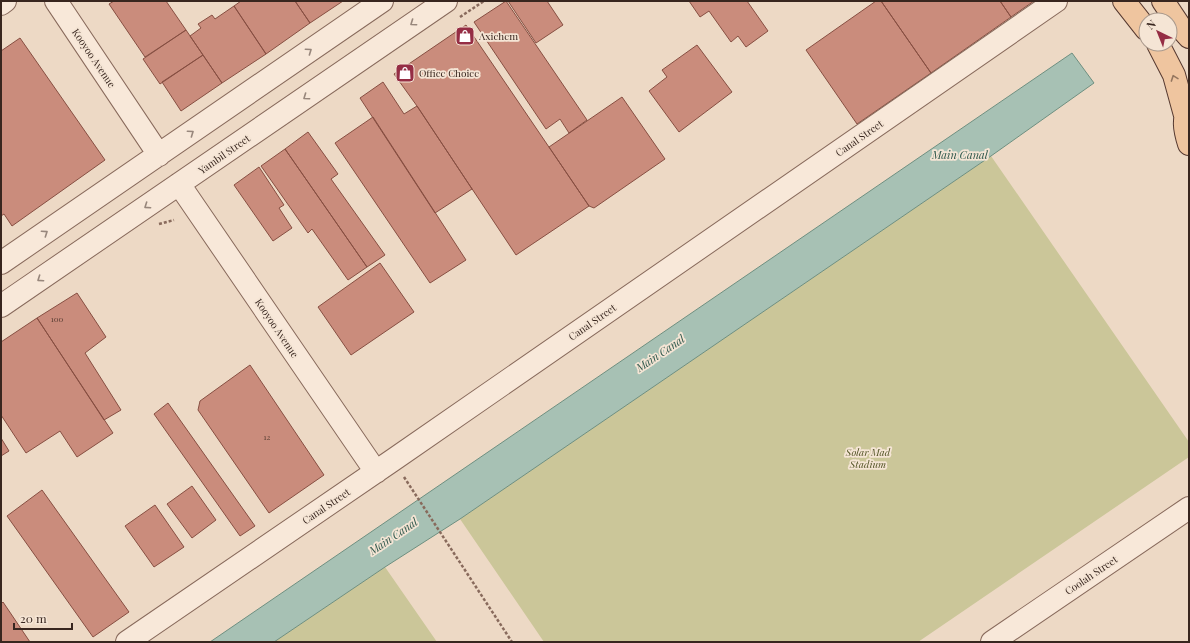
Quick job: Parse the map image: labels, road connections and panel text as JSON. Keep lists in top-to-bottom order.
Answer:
{
  "streets": {
    "street": [
      "Kooyoo Avenue",
      "Canal Street",
      "Yambil Street",
      "Coolah Street"
    ]
  },
  "crossings": [
    ["Kooyoo Avenue", "Canal Street"],
    ["Kooyoo Avenue", "Yambil Street"]
  ],
  "water": ["Main Canal"],
  "parks": ["Solar Mad Stadium"],
  "places": {
    "shop": ["Axichem", "Office Choice"]
  },
  "house_numbers": ["100", "12"],
  "scale_bar": "20 m",
  "north": "top left"
}
